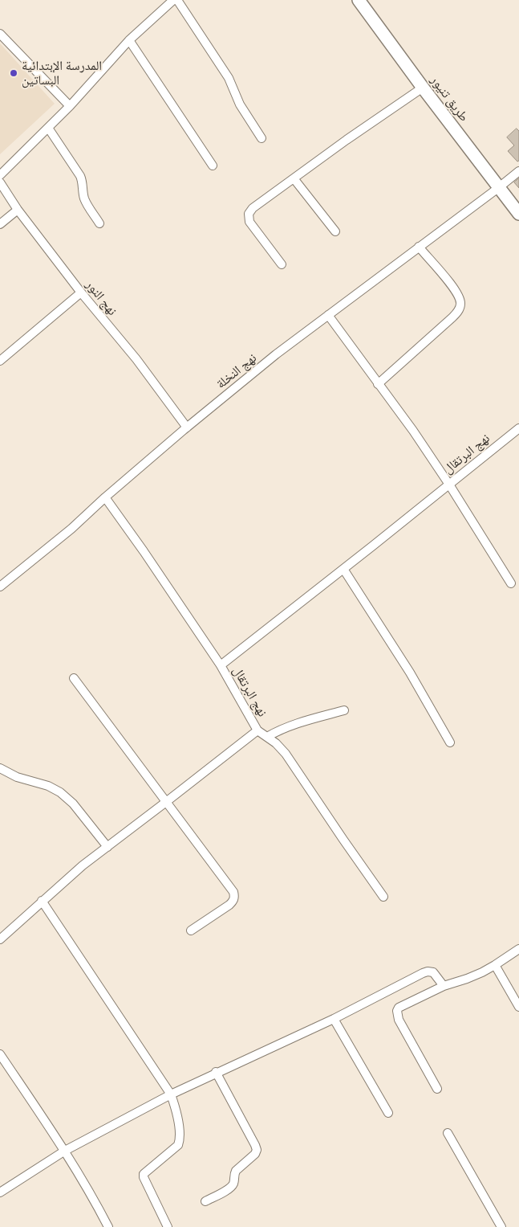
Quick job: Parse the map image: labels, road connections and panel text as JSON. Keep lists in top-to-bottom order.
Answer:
{
  "streets": {
    "main road": ["طريق تنيور"],
    "street": ["نهج النور", "نهج النخلة", "نهج البرتقال"]
  },
  "crossings": [
    ["طريق تنيور", "نهج النخلة"],
    ["نهج النور", "نهج النخلة"]
  ],
  "places": ["المدرسة الإبتدائية البساتين"]
}
